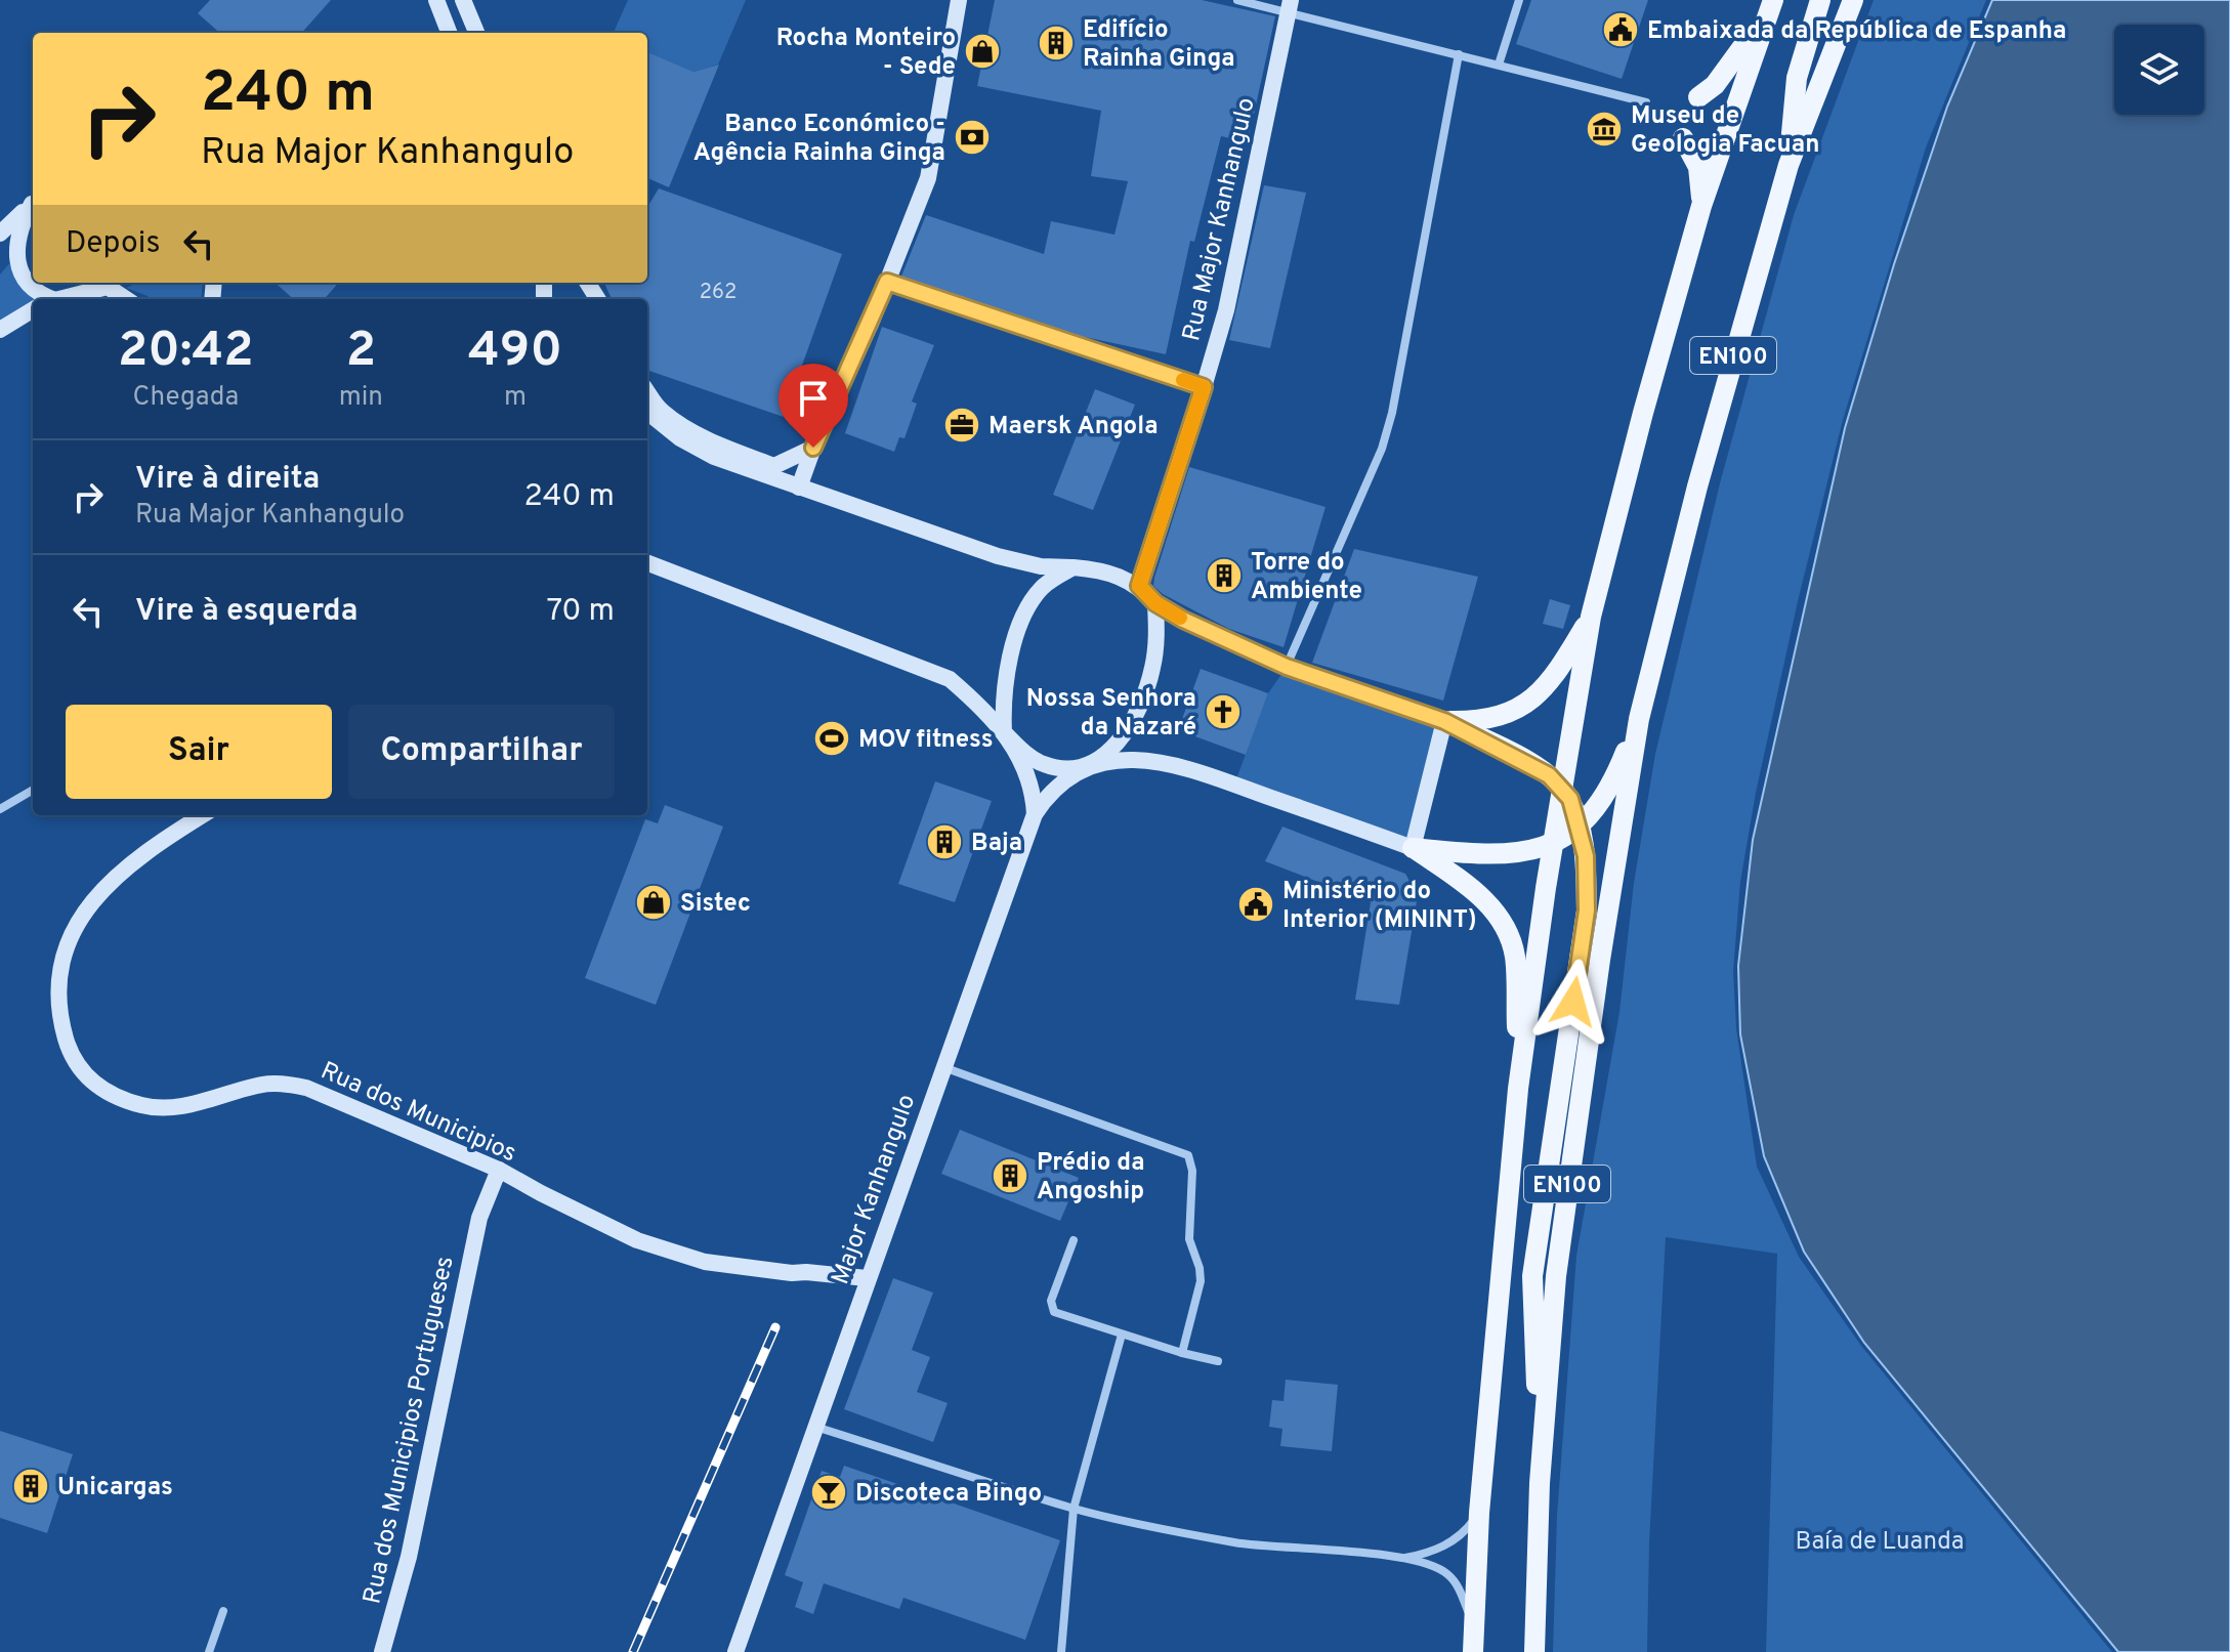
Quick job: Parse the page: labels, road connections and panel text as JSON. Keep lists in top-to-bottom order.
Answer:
{
  "streets": {
    "main road": ["EN100"],
    "street": [
      "Rua Major Kanhangulo",
      "Rua dos Municipios",
      "Major Kanhangulo",
      "Rua dos Municipios Portugueses"
    ]
  },
  "crossings": [
    ["Rua Major Kanhangulo", "Major Kanhangulo"],
    ["Rua dos Municipios", "Major Kanhangulo"],
    ["Rua dos Municipios", "Rua dos Municipios Portugueses"]
  ],
  "parks": ["Baía de Luanda"],
  "places": {
    "public building": ["Embaixada da República de Espanha", "Ministério do Interior (MININT)"],
    "building": [
      "Edifício Rainha Ginga",
      "Torre do Ambiente",
      "Baja",
      "Prédio da Angoship",
      "Unicargas"
    ],
    "shop": ["Rocha Monteiro - Sede", "Sistec"],
    "museum": ["Museu de Geologia Facuan"],
    "bank": ["Banco Económico - Agência Rainha Ginga"],
    "office": ["Maersk Angola"],
    "church": ["Nossa Senhora da Nazaré"],
    "sports": ["MOV fitness"],
    "bar": ["Discoteca Bingo"]
  },
  "house_numbers": ["262"],
  "page": {
    "turn": ["240 m", "Rua Major Kanhangulo"],
    "then": "Depois",
    "eta": [
      "20:42",
      "Chegada",
      "2",
      "min",
      "490",
      "m"
    ],
    "list": [
      {
        "name": "Vire à direita",
        "note": "Rua Major Kanhangulo",
        "value": "240 m"
      },
      {
        "name": "Vire à esquerda",
        "value": "70 m"
      }
    ],
    "buttons": ["Sair", "Compartilhar"]
  }
}
